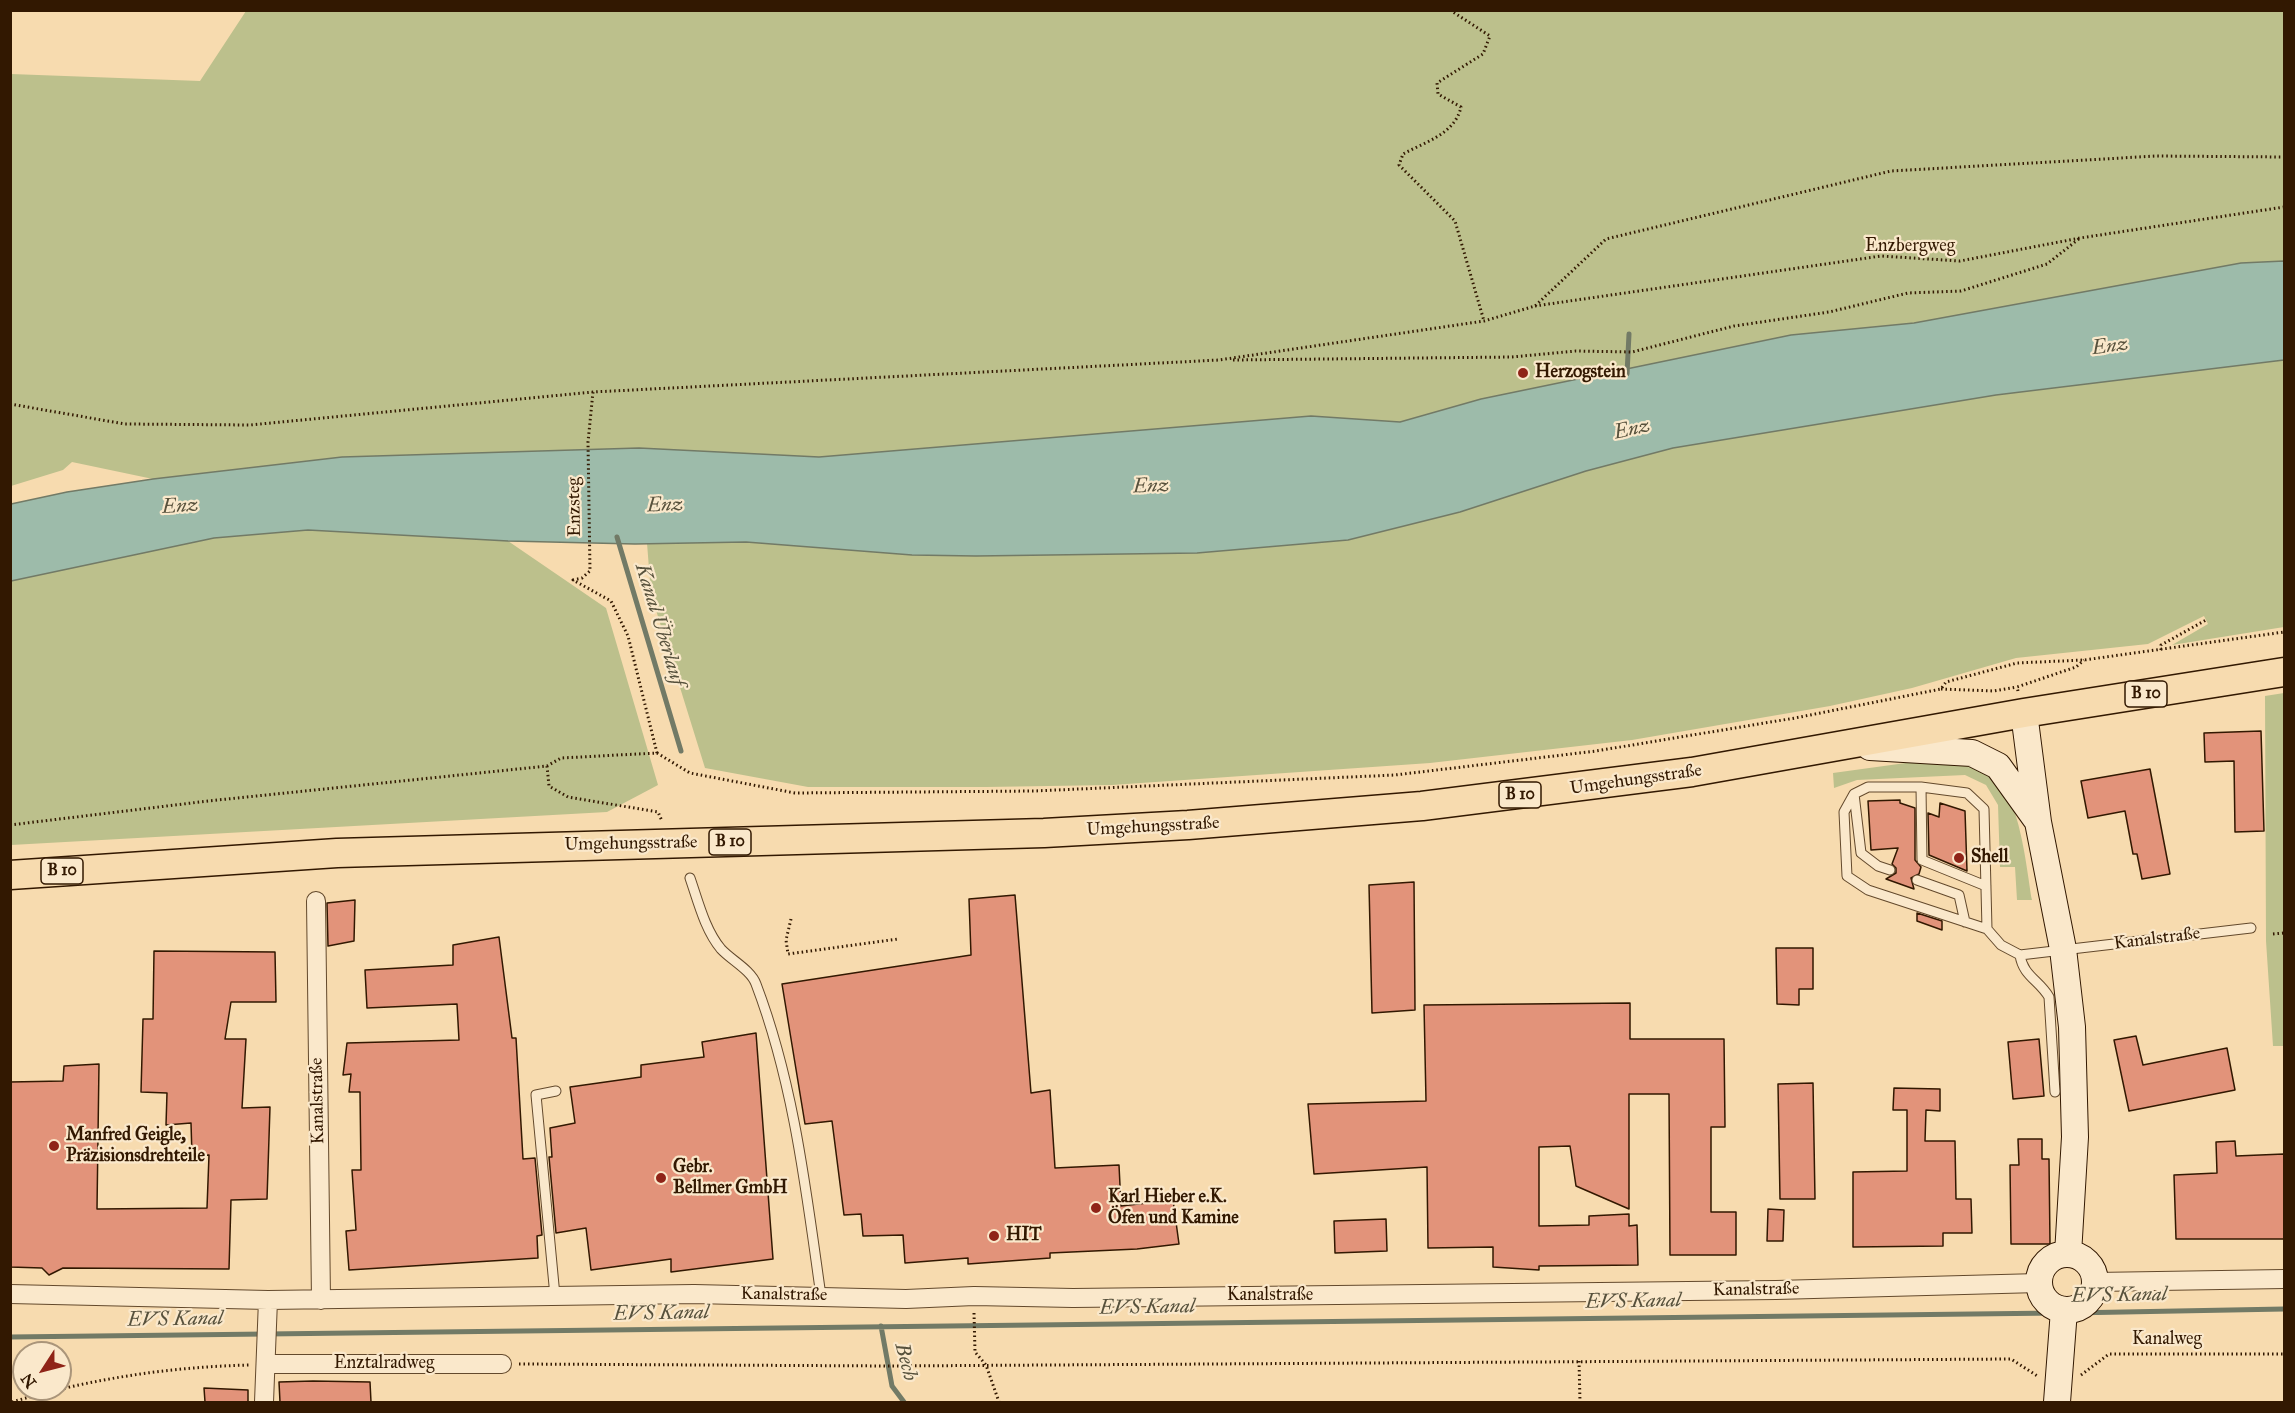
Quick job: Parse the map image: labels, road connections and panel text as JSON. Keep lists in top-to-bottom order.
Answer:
{
  "streets": {
    "main road": ["B 10", "Umgehungsstraße"],
    "street": ["Kanalstraße", "Enztalradweg"],
    "path": ["Enzbergweg", "Enzsteg", "Kanalweg"]
  },
  "water": [
    "Enz",
    "Kanal Überlauf",
    "EVS Kanal",
    "Bech"
  ],
  "places": [
    "Herzogstein",
    "Shell",
    "Manfred Geigle, Präzisionsdrehteile",
    "Gebr. Bellmer GmbH",
    "Karl Hieber e.K. Öfen und Kamine",
    "HIT"
  ],
  "north": "bottom left"
}
